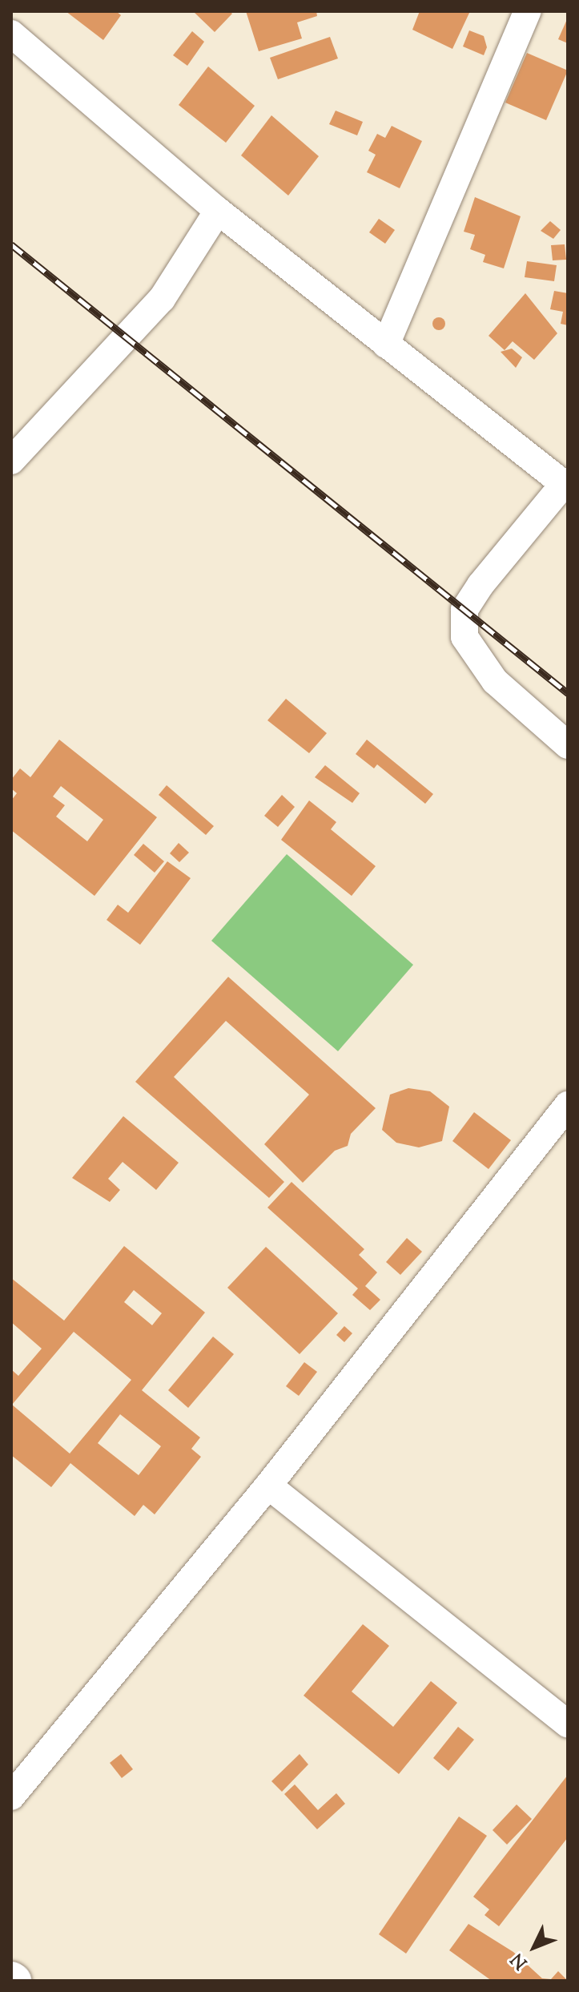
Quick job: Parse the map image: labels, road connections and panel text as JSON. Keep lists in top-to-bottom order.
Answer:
{
  "north": "bottom left"
}
